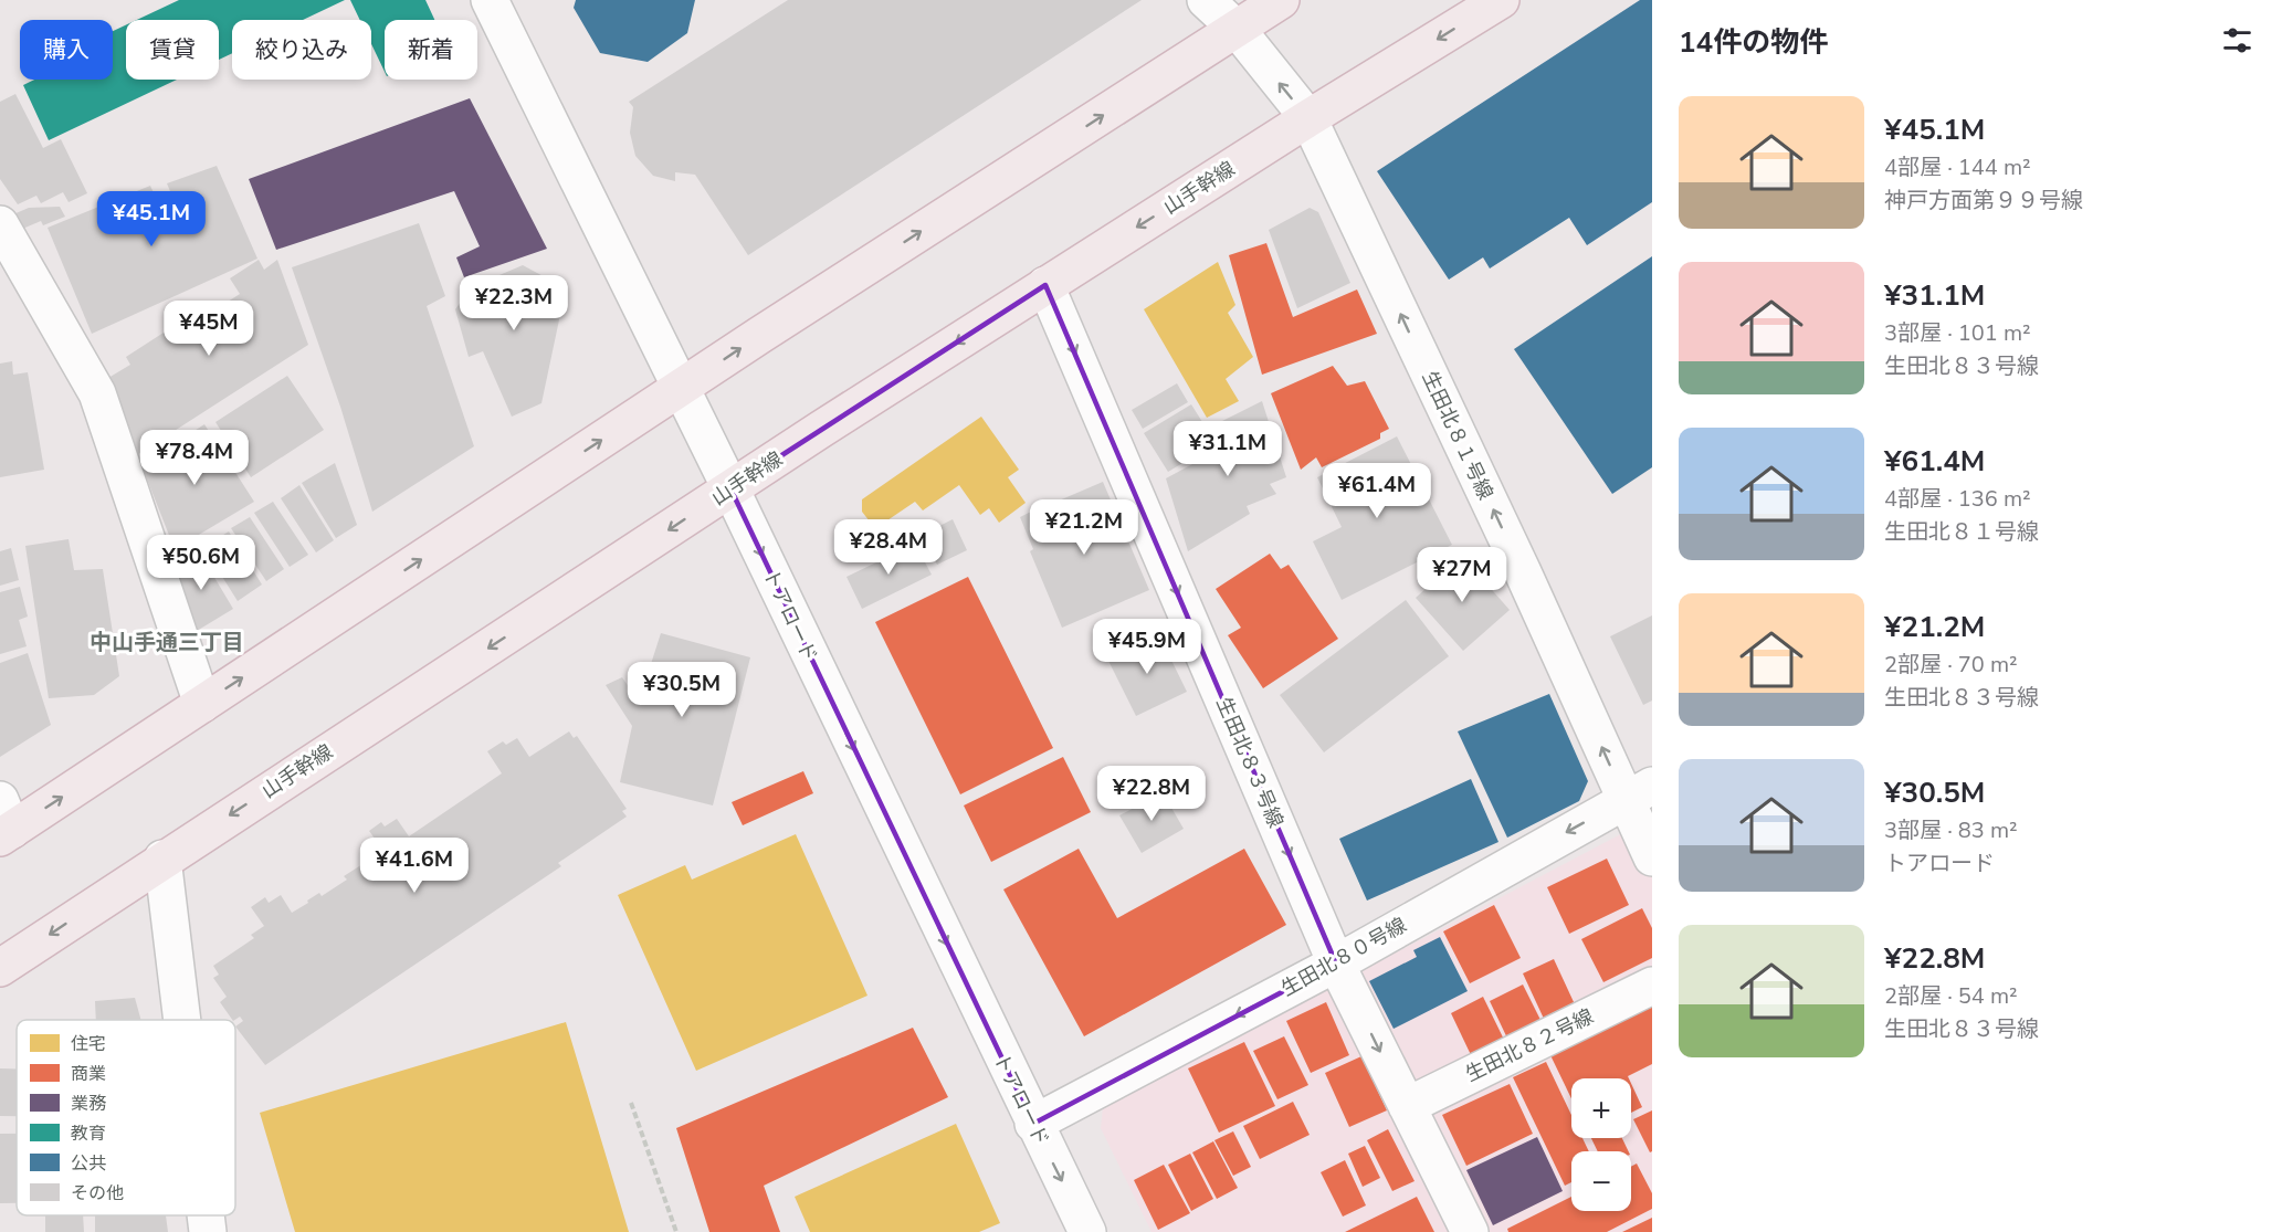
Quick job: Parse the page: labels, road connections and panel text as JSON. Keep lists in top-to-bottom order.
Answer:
{
  "streets": {
    "main road": ["山手幹線"],
    "street": [
      "生田北８１号線",
      "トアロード",
      "生田北８３号線",
      "生田北８０号線",
      "生田北８２号線"
    ]
  },
  "crossings": [
    ["山手幹線", "生田北８１号線"],
    ["山手幹線", "トアロード"],
    ["山手幹線", "生田北８３号線"],
    ["生田北８１号線", "生田北８０号線"],
    ["トアロード", "生田北８０号線"],
    ["生田北８３号線", "生田北８０号線"],
    ["生田北８３号線", "生田北８２号線"]
  ],
  "one_way": [
    "生田北８１号線",
    "トアロード",
    "生田北８３号線",
    "生田北８０号線"
  ],
  "districts": ["中山手通三丁目"],
  "legend": [
    "住宅",
    "商業",
    "業務",
    "教育",
    "公共",
    "その他"
  ],
  "page": {
    "heading": "14件の物件",
    "chip": [
      "購入",
      "賃貸",
      "絞り込み",
      "新着"
    ],
    "list": [
      {
        "name": "¥45.1M",
        "note": "4部屋 · 144 m² · 神戸方面第９９号線"
      },
      {
        "name": "¥31.1M",
        "note": "3部屋 · 101 m² · 生田北８３号線"
      },
      {
        "name": "¥61.4M",
        "note": "4部屋 · 136 m² · 生田北８１号線"
      },
      {
        "name": "¥21.2M",
        "note": "2部屋 · 70 m² · 生田北８３号線"
      },
      {
        "name": "¥30.5M",
        "note": "3部屋 · 83 m² · トアロード"
      },
      {
        "name": "¥22.8M",
        "note": "2部屋 · 54 m² · 生田北８３号線"
      }
    ],
    "price": [
      "¥45.1M",
      "¥22.3M",
      "¥45M",
      "¥31.1M",
      "¥78.4M",
      "¥61.4M",
      "¥21.2M",
      "¥28.4M",
      "¥50.6M",
      "¥27M",
      "¥45.9M",
      "¥30.5M",
      "¥22.8M",
      "¥41.6M"
    ],
    "map_buttons": ["+", "−"]
  }
}
